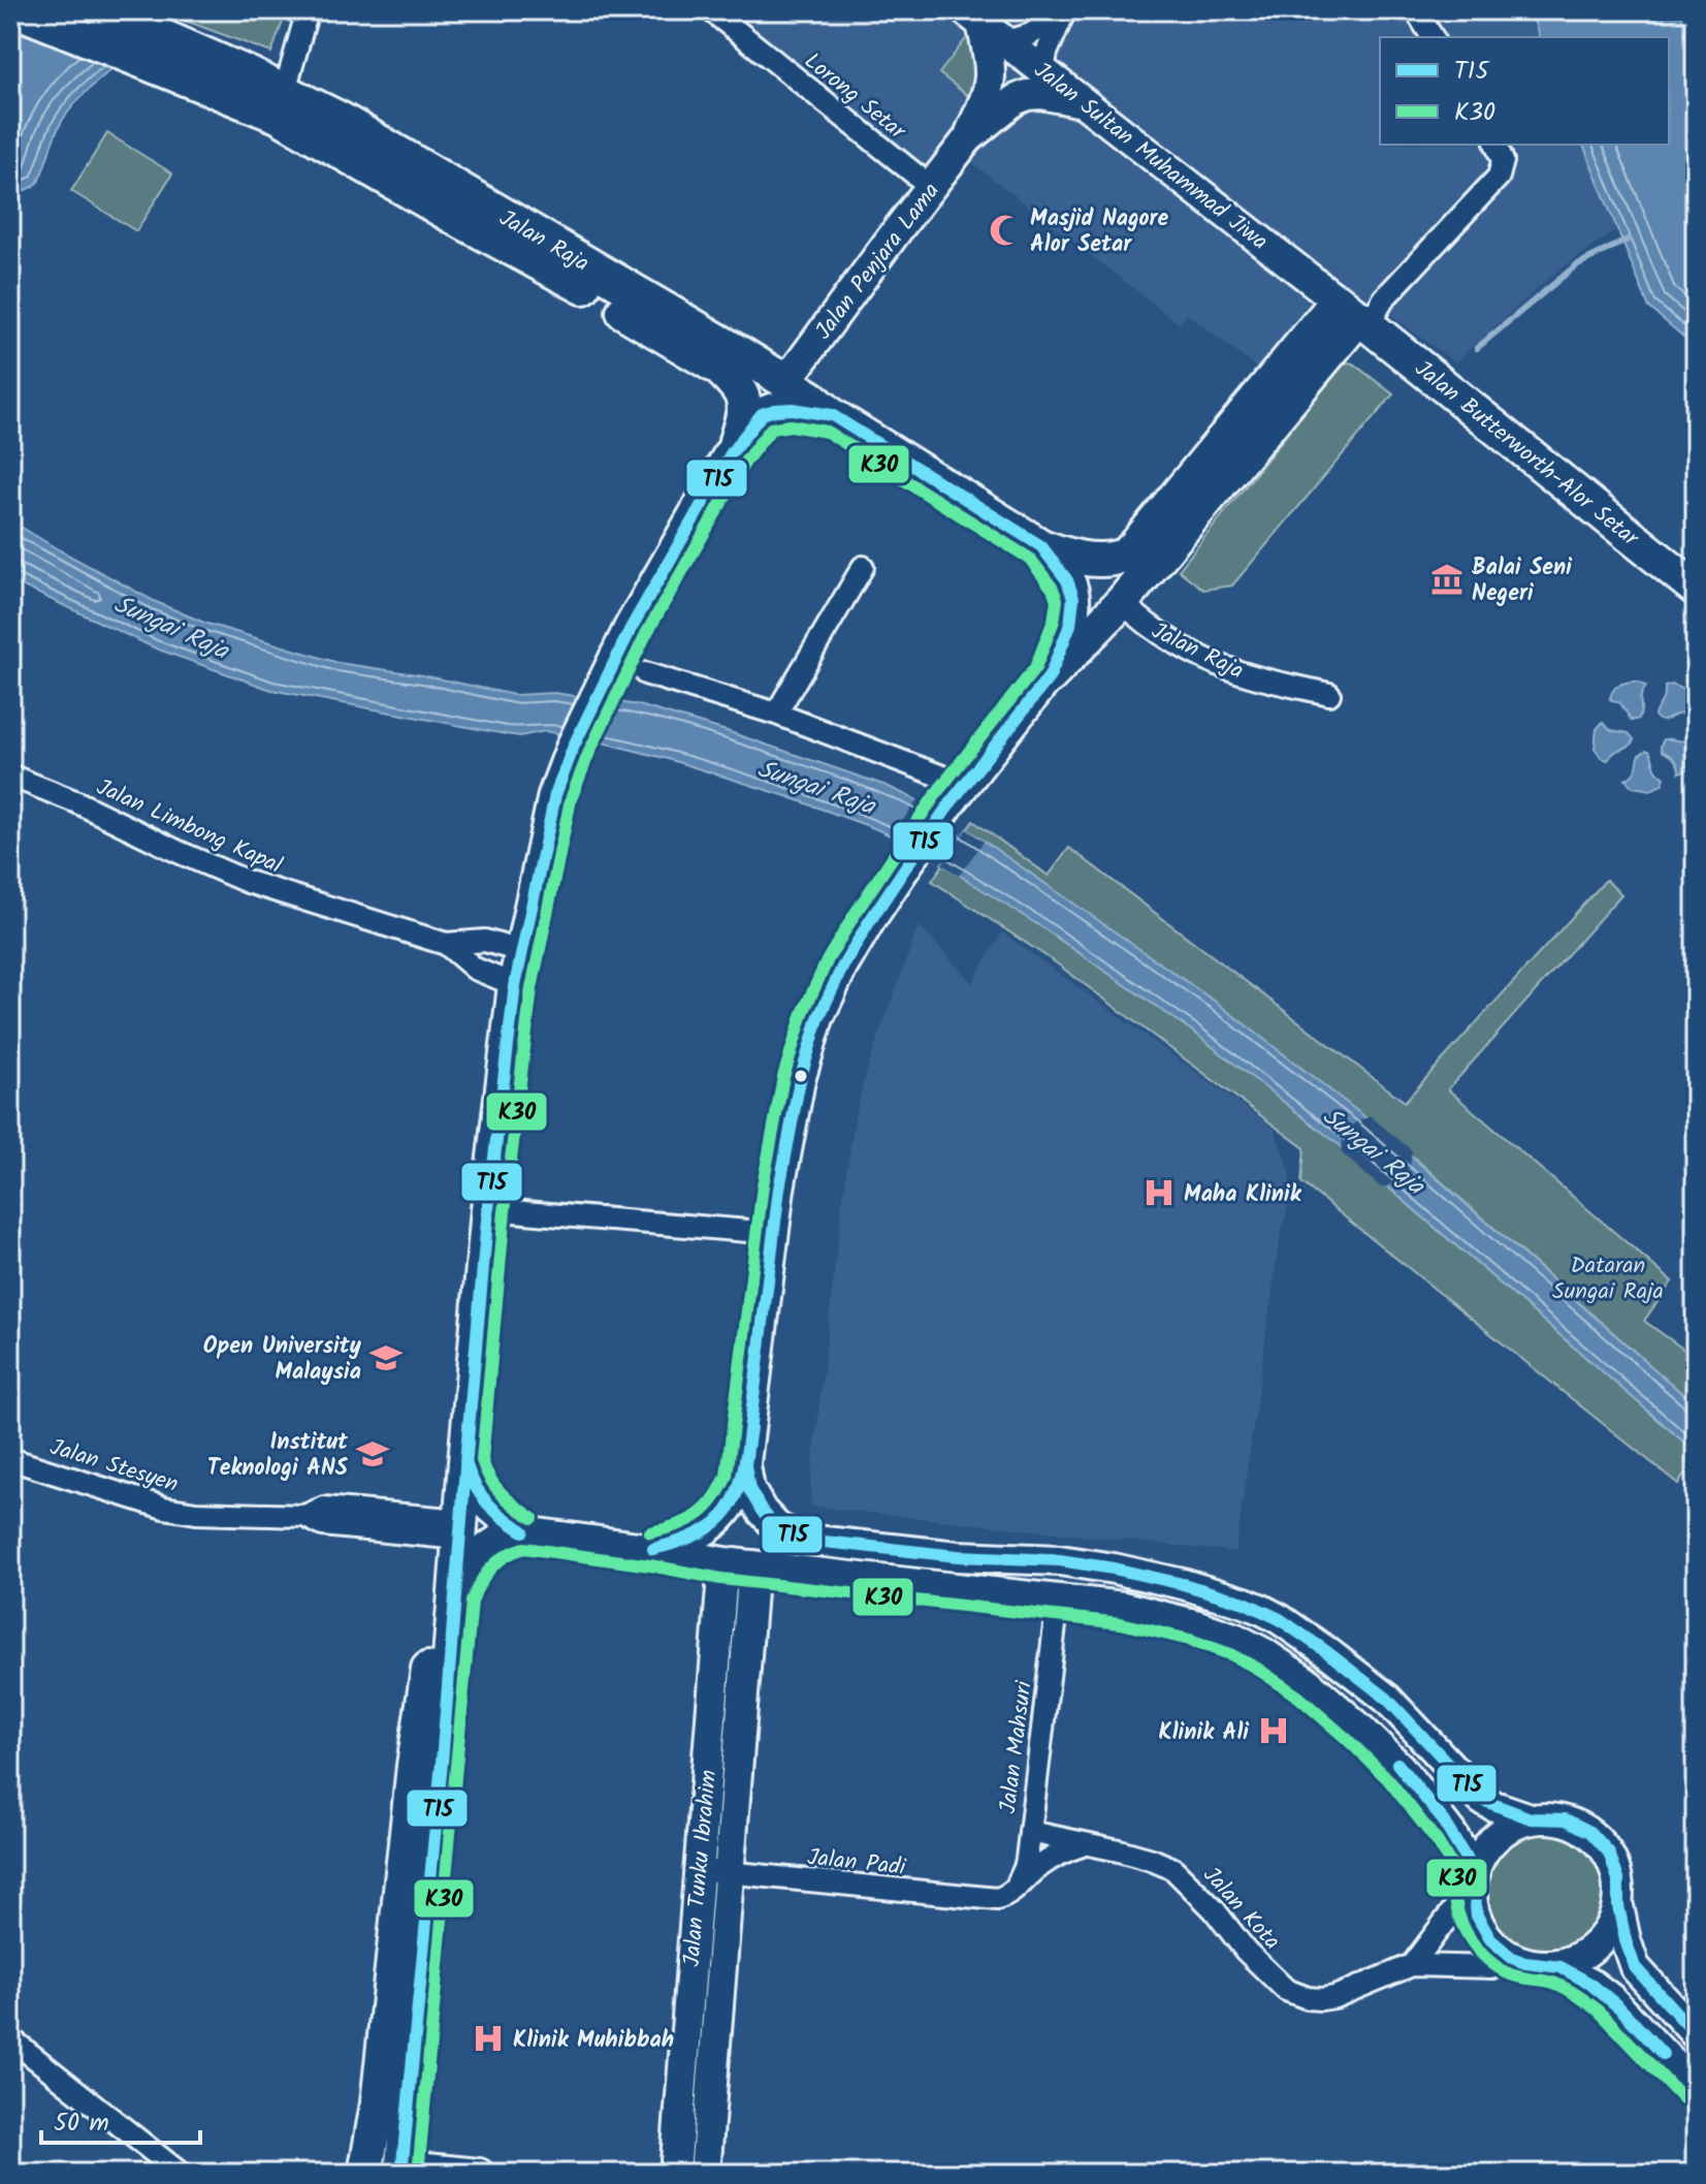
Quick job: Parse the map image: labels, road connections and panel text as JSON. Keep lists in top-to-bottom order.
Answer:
{
  "streets": {
    "main road": [
      "Jalan Sultan Muhammad Jiwa",
      "Jalan Raja",
      "Jalan Penjara Lama",
      "Jalan Butterworth-Alor Setar",
      "Jalan Tunku Ibrahim"
    ],
    "street": [
      "Lorong Setar",
      "Jalan Limbong Kapal",
      "Jalan Stesyen",
      "Jalan Mahsuri",
      "Jalan Padi",
      "Jalan Kota"
    ]
  },
  "crossings": [
    ["Lorong Setar", "Jalan Penjara Lama"],
    ["Jalan Sultan Muhammad Jiwa", "Jalan Penjara Lama"],
    ["Jalan Sultan Muhammad Jiwa", "Jalan Butterworth-Alor Setar"],
    ["Jalan Raja", "Jalan Penjara Lama"],
    ["Jalan Mahsuri", "Jalan Padi"],
    ["Jalan Mahsuri", "Jalan Kota"],
    ["Jalan Padi", "Jalan Tunku Ibrahim"]
  ],
  "water": ["Sungai Raja"],
  "parks": ["Dataran Sungai Raja"],
  "places": {
    "mosque": ["Masjid Nagore Alor Setar"],
    "museum": ["Balai Seni Negeri"],
    "hospital": ["Maha Klinik", "Klinik Ali", "Klinik Muhibbah"],
    "school or university": ["Open University Malaysia", "Institut Teknologi ANS"]
  },
  "lines": ["transit line T15", "transit line K30"],
  "legend": ["T15", "K30"],
  "scale_bar": "50 m"
}
